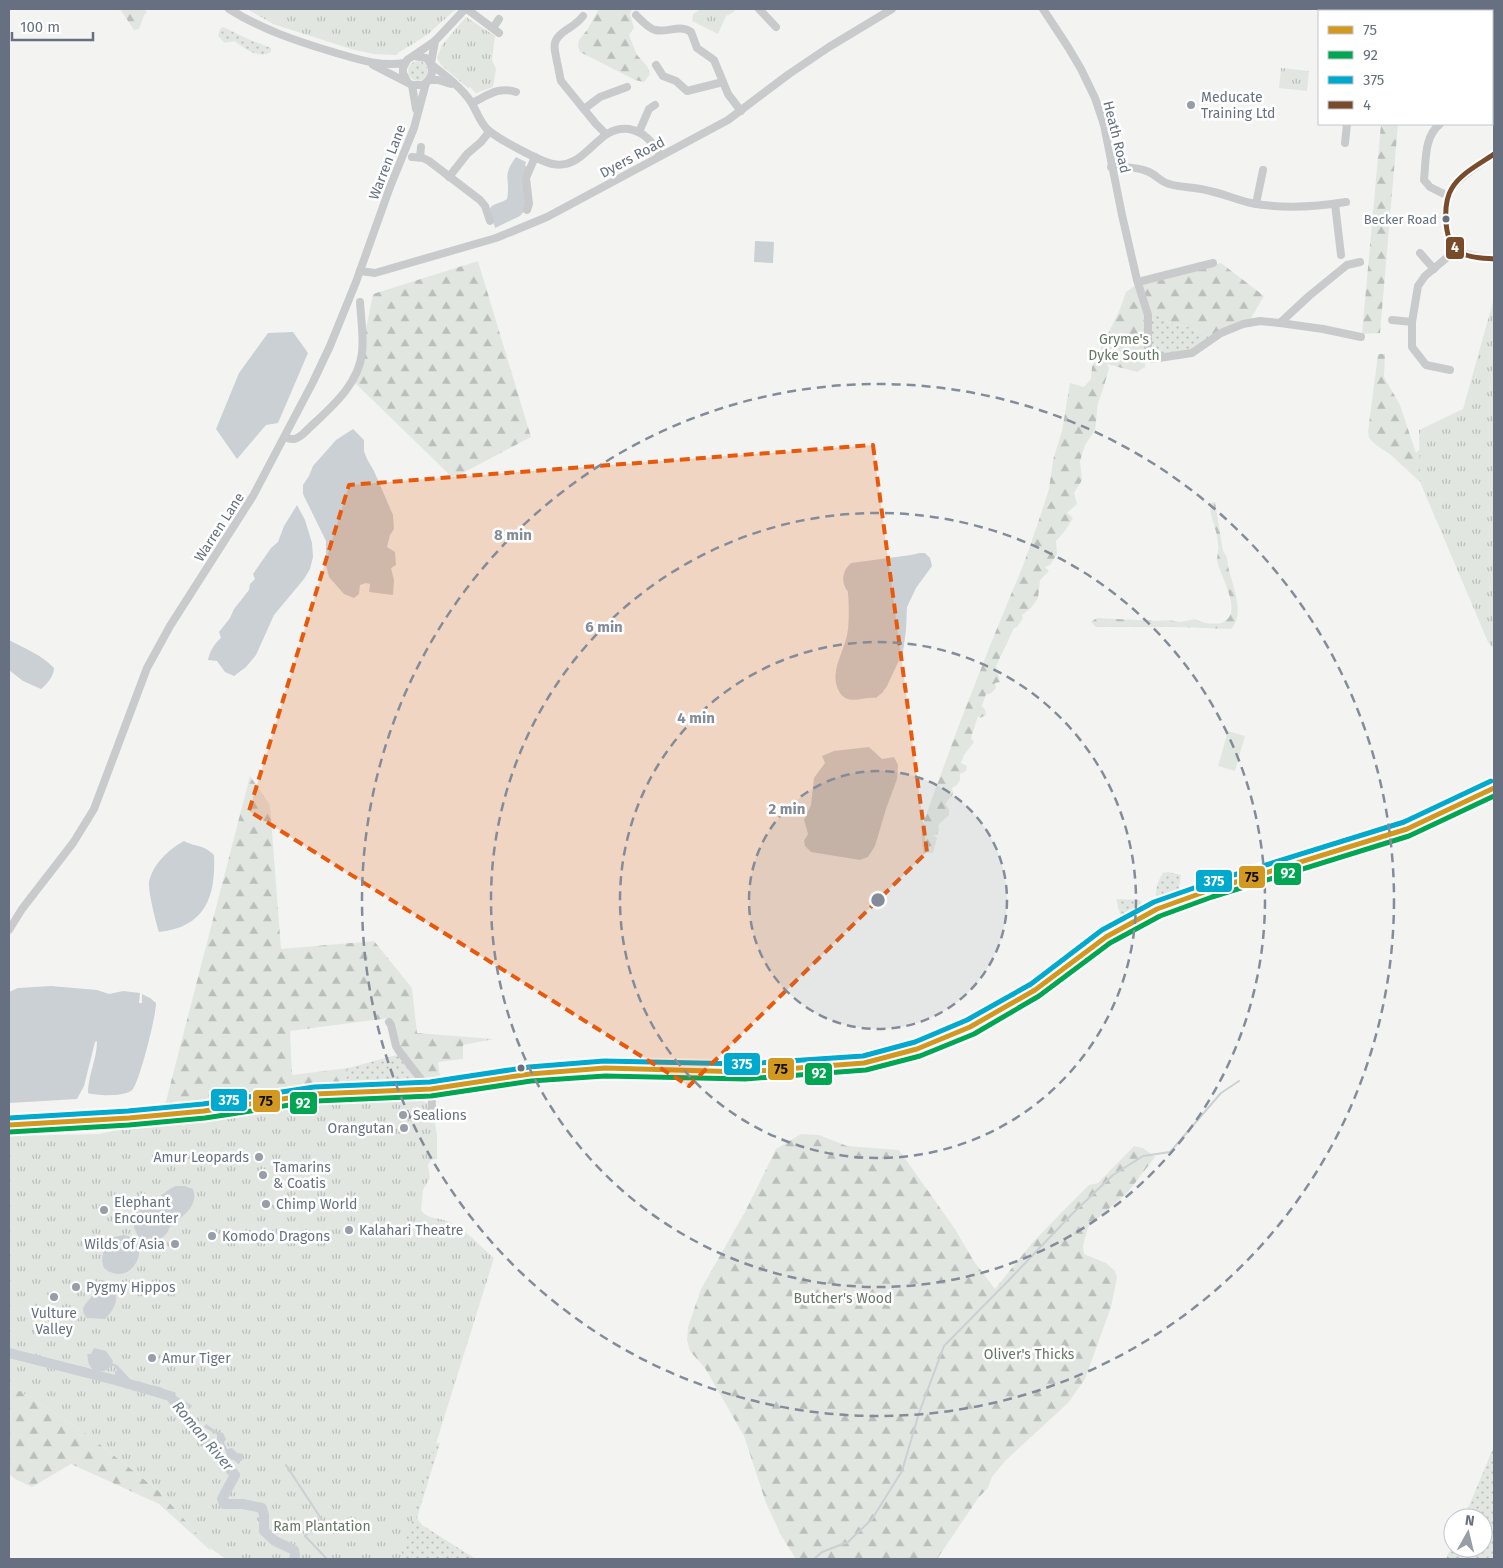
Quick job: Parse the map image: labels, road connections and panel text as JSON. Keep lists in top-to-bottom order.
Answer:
{
  "streets": {
    "street": ["Heath Road", "Dyers Road", "Warren Lane"]
  },
  "crossings": [
    ["Dyers Road", "Warren Lane"]
  ],
  "water": ["Roman River"],
  "parks": [
    "Gryme's Dyke South",
    "Butcher's Wood",
    "Oliver's Thicks",
    "Ram Plantation"
  ],
  "places": [
    "Meducate Training Ltd",
    "Becker Road",
    "Sealions",
    "Orangutan",
    "Amur Leopards",
    "Tamarins & Coatis",
    "Chimp World",
    "Elephant Encounter",
    "Kalahari Theatre",
    "Komodo Dragons",
    "Wilds of Asia",
    "Pygmy Hippos",
    "Vulture Valley",
    "Amur Tiger"
  ],
  "lines": [
    "transit line 4",
    "transit line 375",
    "transit line 75",
    "transit line 92"
  ],
  "legend": [
    "75",
    "92",
    "375",
    "4"
  ],
  "scale_bar": "100 m",
  "north": "top",
  "rings": [
    "8 min",
    "6 min",
    "4 min",
    "2 min"
  ]
}
